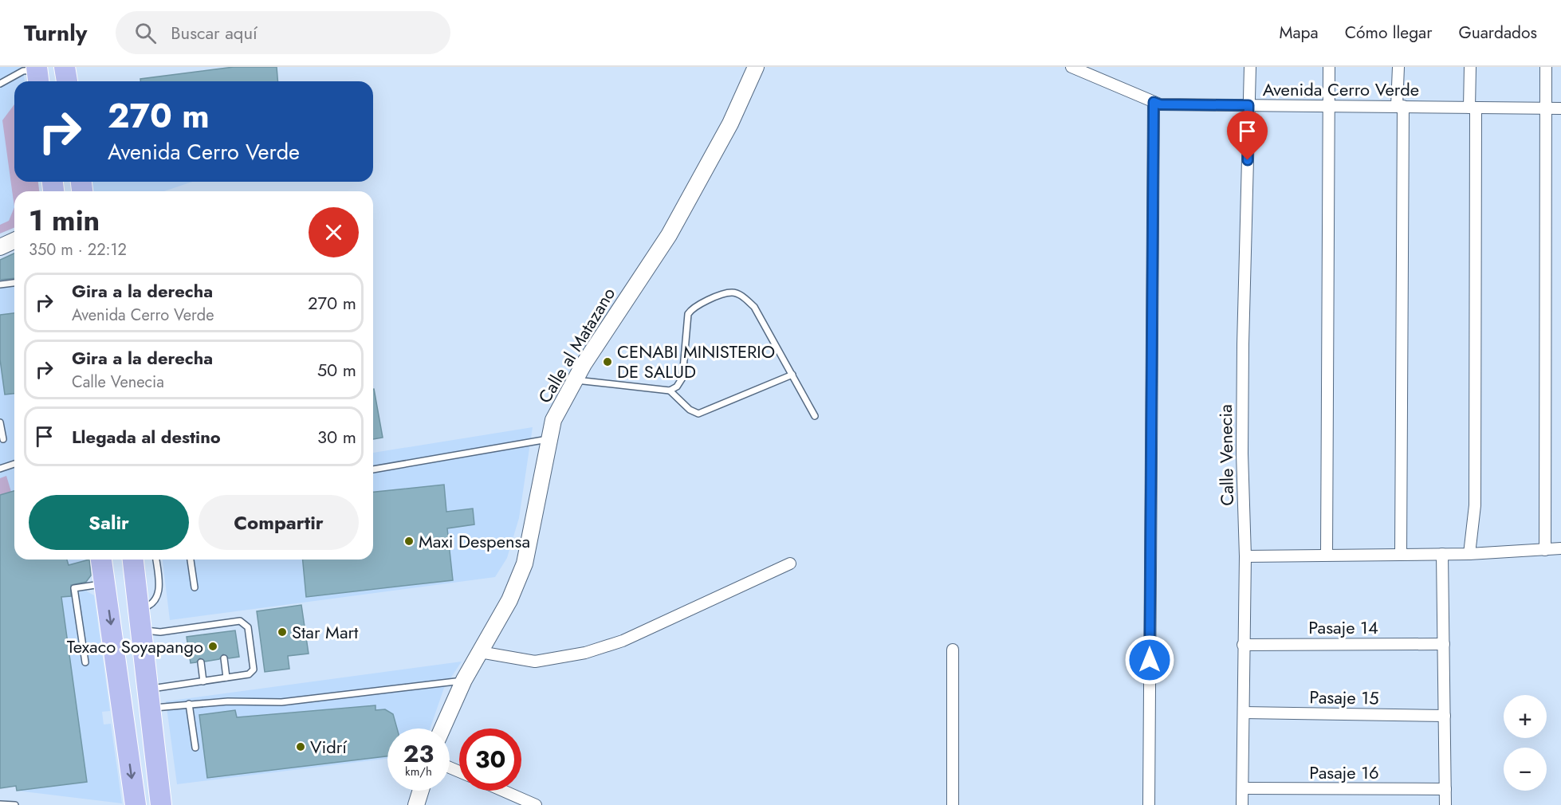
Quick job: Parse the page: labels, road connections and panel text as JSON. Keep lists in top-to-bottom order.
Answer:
{
  "streets": {
    "street": [
      "Avenida Cerro Verde",
      "Calle al Matazano",
      "Calle Venecia",
      "Pasaje 14",
      "Pasaje 15",
      "Pasaje 16"
    ]
  },
  "crossings": [
    ["Avenida Cerro Verde", "Calle Venecia"],
    ["Calle Venecia", "Pasaje 14"],
    ["Calle Venecia", "Pasaje 15"],
    ["Calle Venecia", "Pasaje 16"]
  ],
  "places": [
    "CENABI MINISTERIO DE SALUD",
    "Maxi Despensa",
    "Star Mart",
    "Texaco Soyapango",
    "Vidrí"
  ],
  "page": {
    "header": "Turnly",
    "search": "Buscar aquí",
    "nav": ["Mapa", "Cómo llegar", "Guardados"],
    "turn": ["270 m", "Avenida Cerro Verde"],
    "heading": ["1 min", "350 m · 22:12"],
    "list": [
      {
        "name": "Gira a la derecha",
        "note": "Avenida Cerro Verde",
        "value": "270 m"
      },
      {
        "name": "Gira a la derecha",
        "note": "Calle Venecia",
        "value": "50 m"
      },
      {
        "name": "Llegada al destino",
        "value": "30 m"
      }
    ],
    "buttons": ["Salir", "Compartir"],
    "map_buttons": ["+", "−"],
    "speed": "23 km/h",
    "limit": "30"
  }
}
